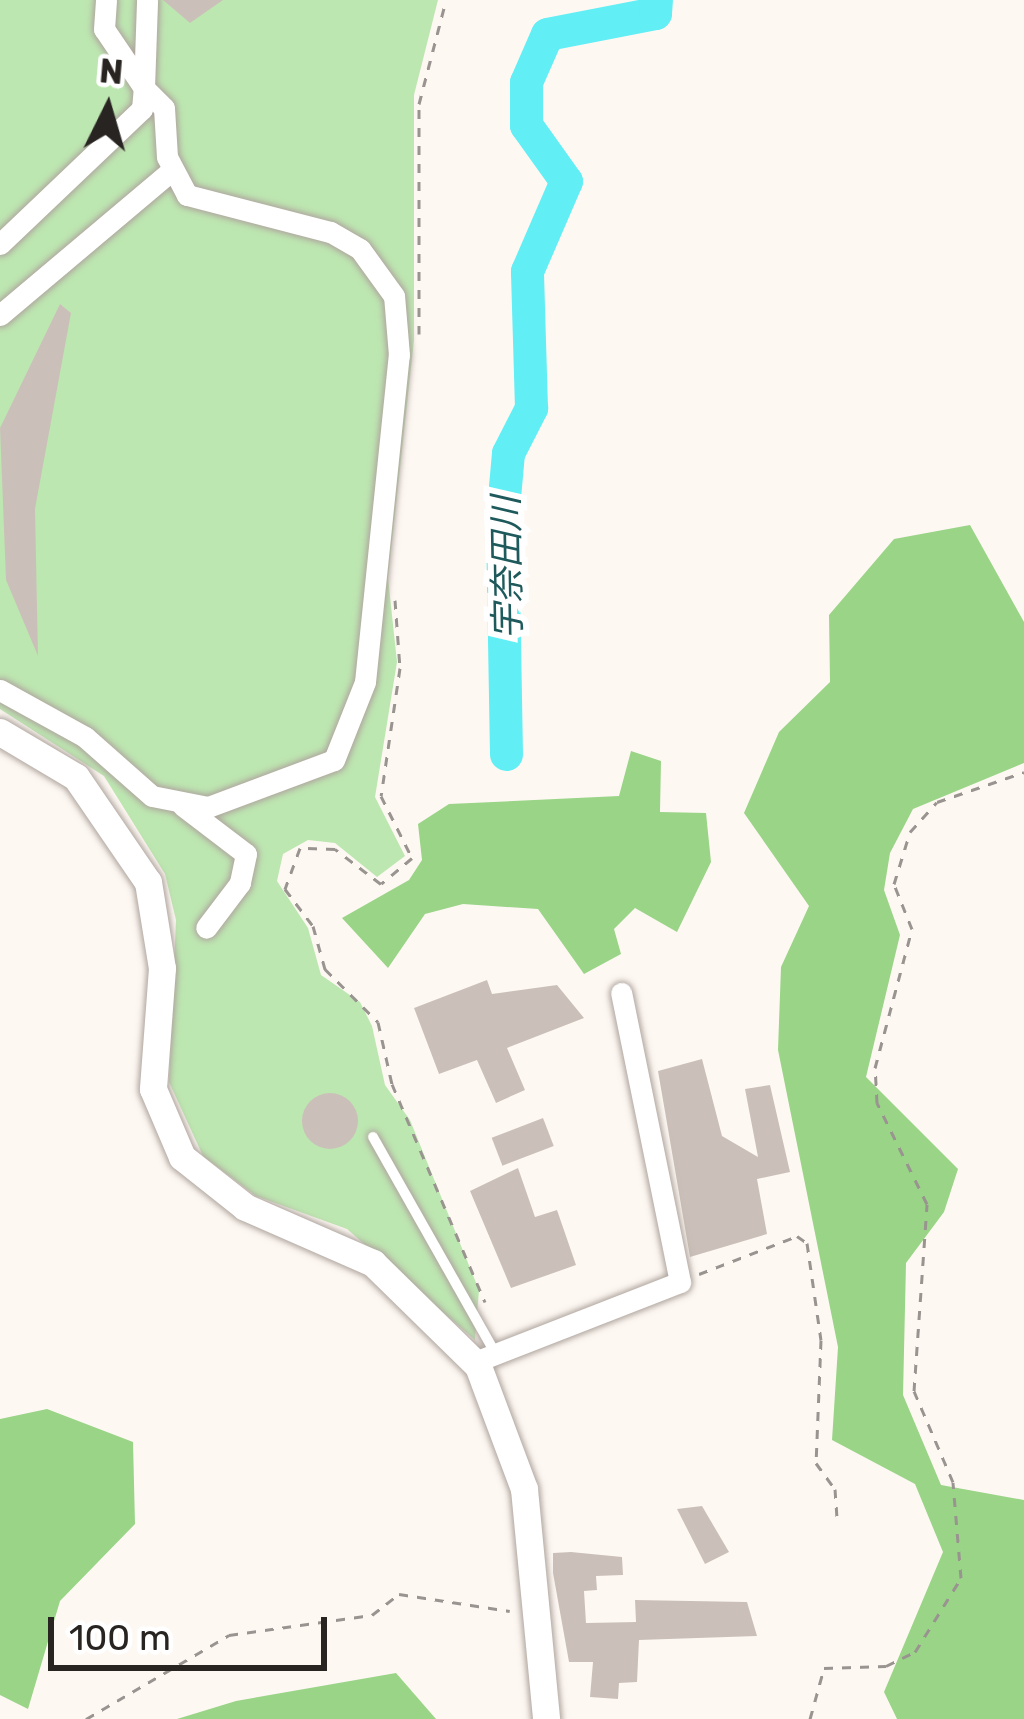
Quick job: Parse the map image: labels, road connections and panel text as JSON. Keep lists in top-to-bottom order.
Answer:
{
  "water": ["宇奈田川"],
  "scale_bar": "100 m",
  "north": "top"
}
